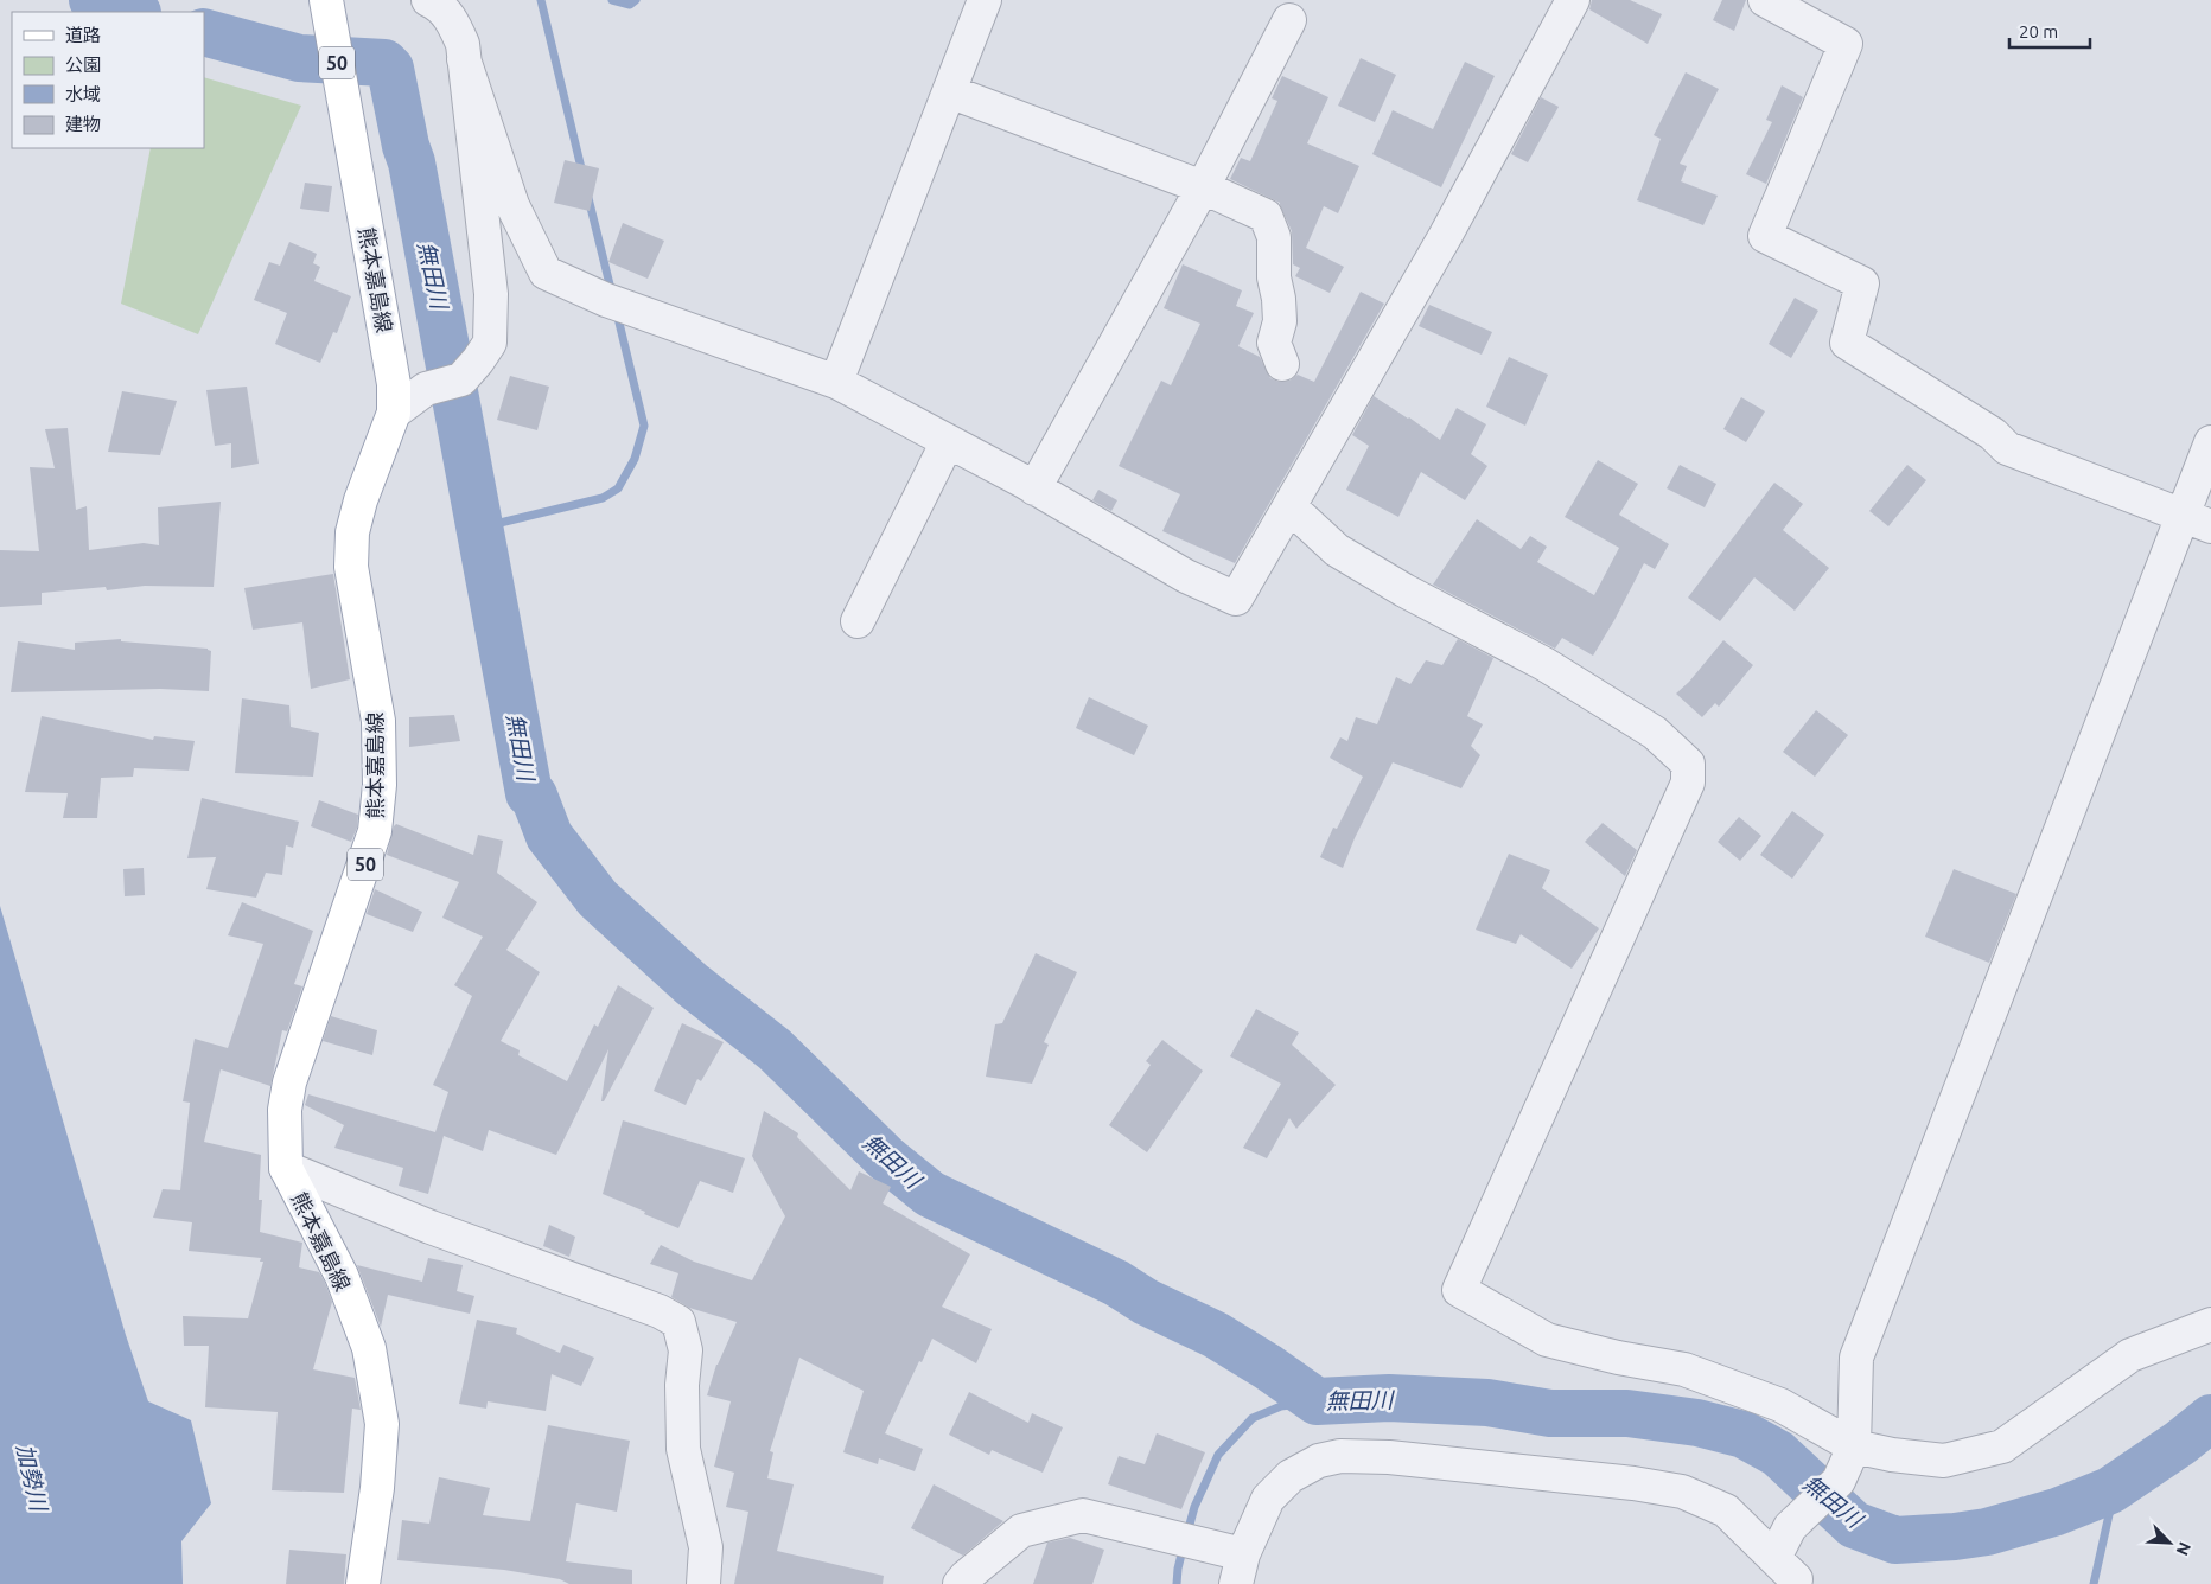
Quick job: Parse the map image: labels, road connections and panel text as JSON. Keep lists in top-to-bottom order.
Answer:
{
  "streets": {
    "main road": ["50", "熊本嘉島線"]
  },
  "water": ["無田川", "加勢川"],
  "legend": [
    "道路",
    "公園",
    "水域",
    "建物"
  ],
  "scale_bar": "20 m",
  "north": "bottom right"
}
